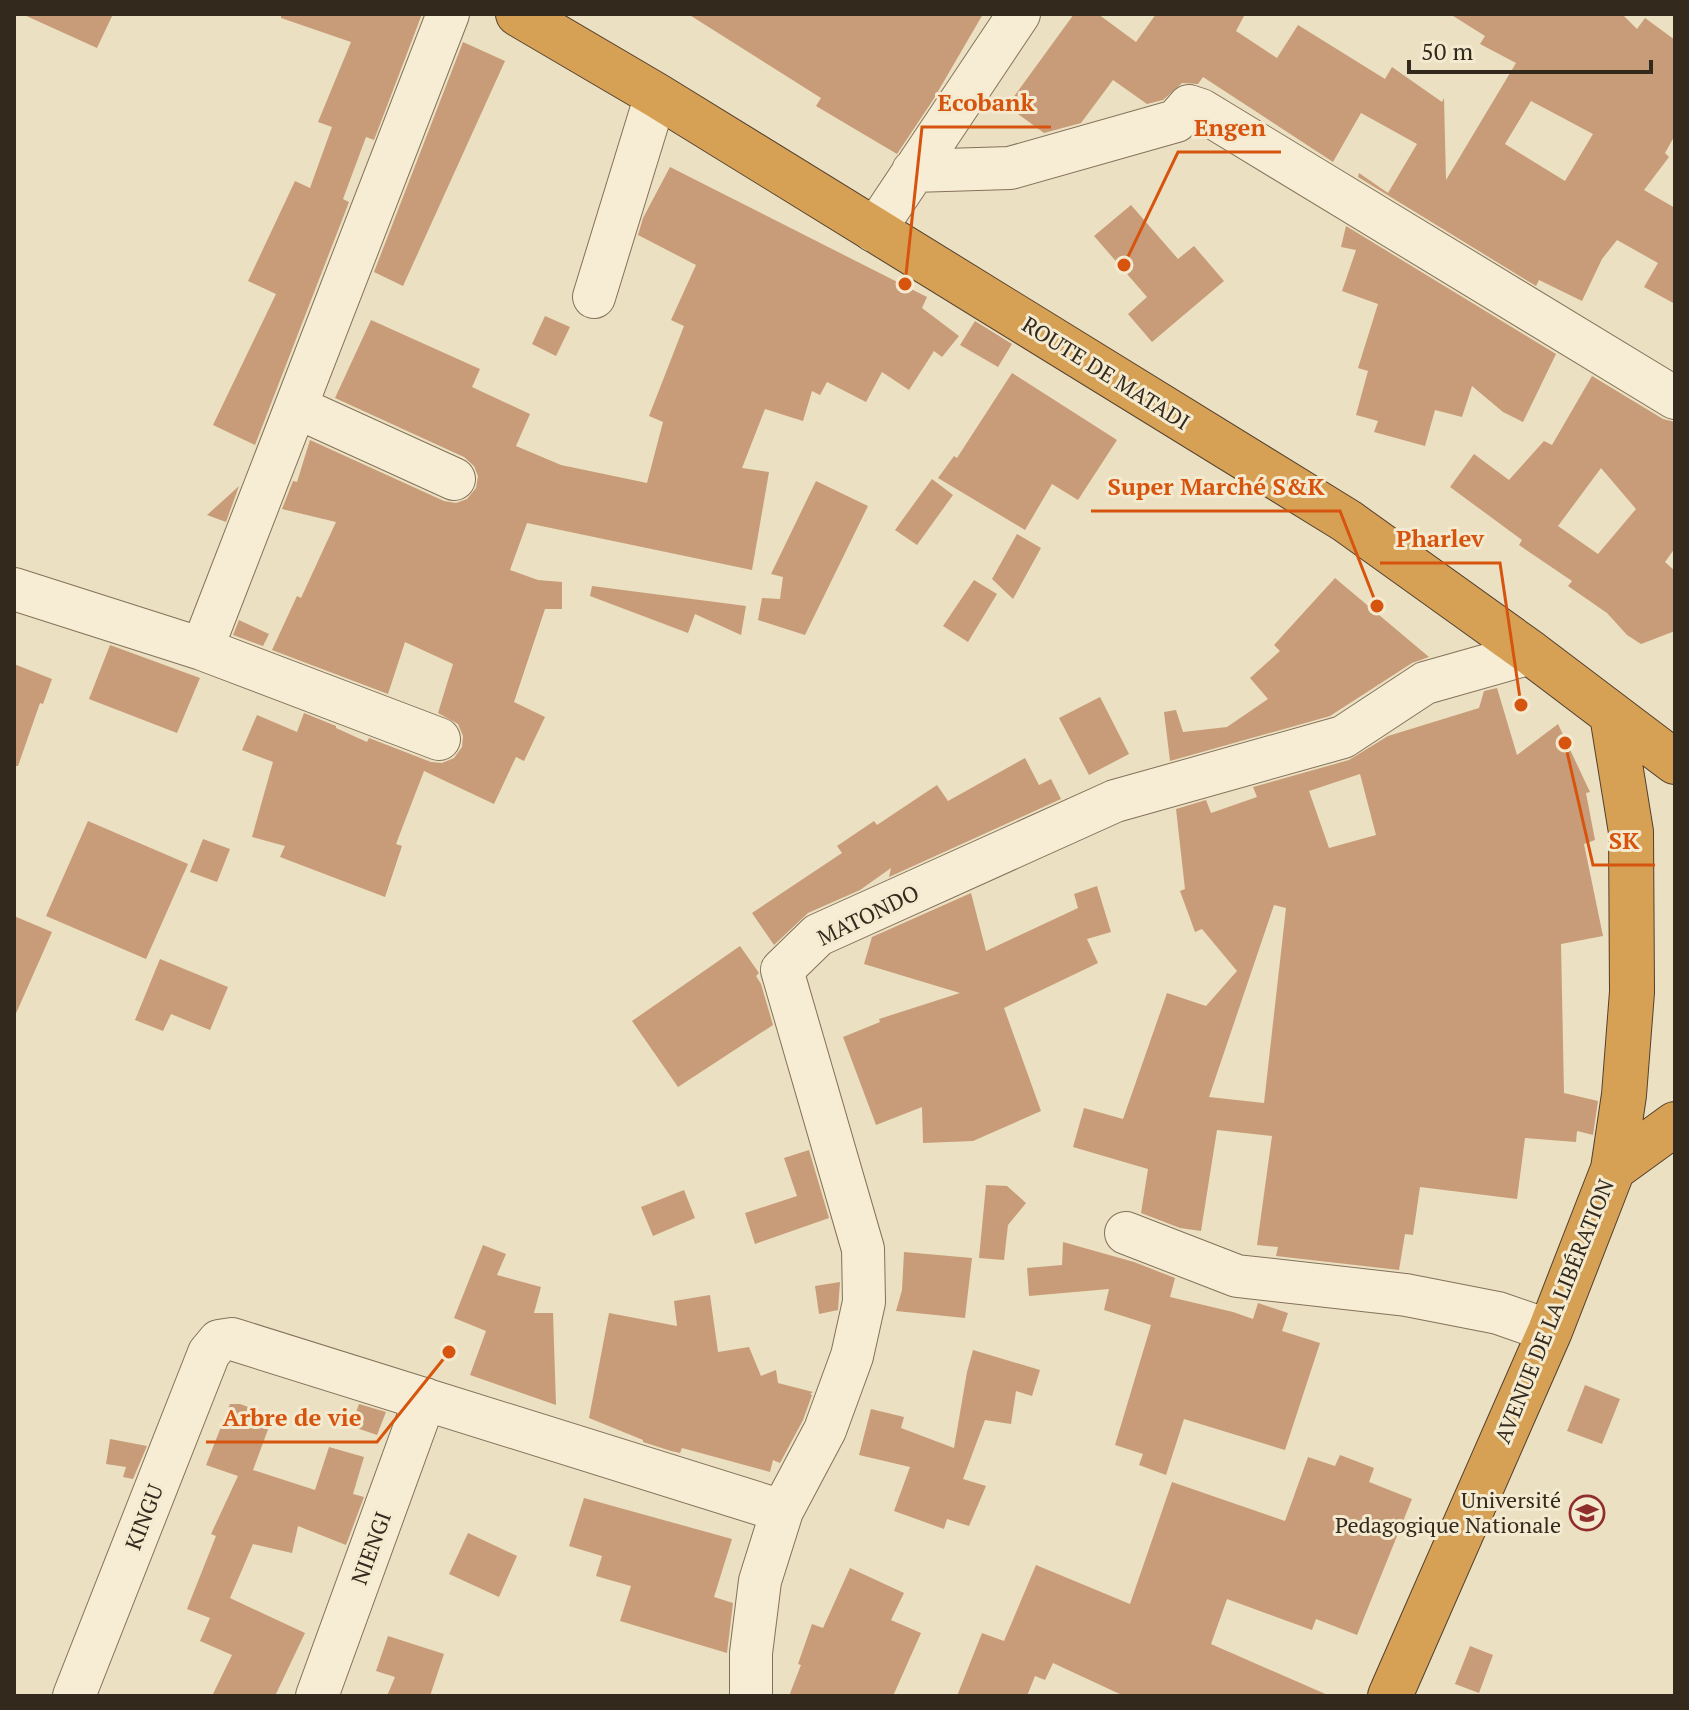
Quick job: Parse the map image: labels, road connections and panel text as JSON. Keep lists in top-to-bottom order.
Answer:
{
  "streets": {
    "highway": ["ROUTE DE MATADI", "AVENUE DE LA LIBÉRATION"],
    "street": ["MATONDO", "KINGU", "NIENGI"]
  },
  "crossings": [
    ["ROUTE DE MATADI", "MATONDO"],
    ["ROUTE DE MATADI", "AVENUE DE LA LIBÉRATION"],
    ["KINGU", "NIENGI"]
  ],
  "places": {
    "other": [
      "Engen",
      "Ecobank",
      "Super Marché S&K",
      "Pharlev",
      "SK",
      "Arbre de vie"
    ],
    "school or university": ["Université Pedagogique Nationale"]
  },
  "scale_bar": "50 m"
}
